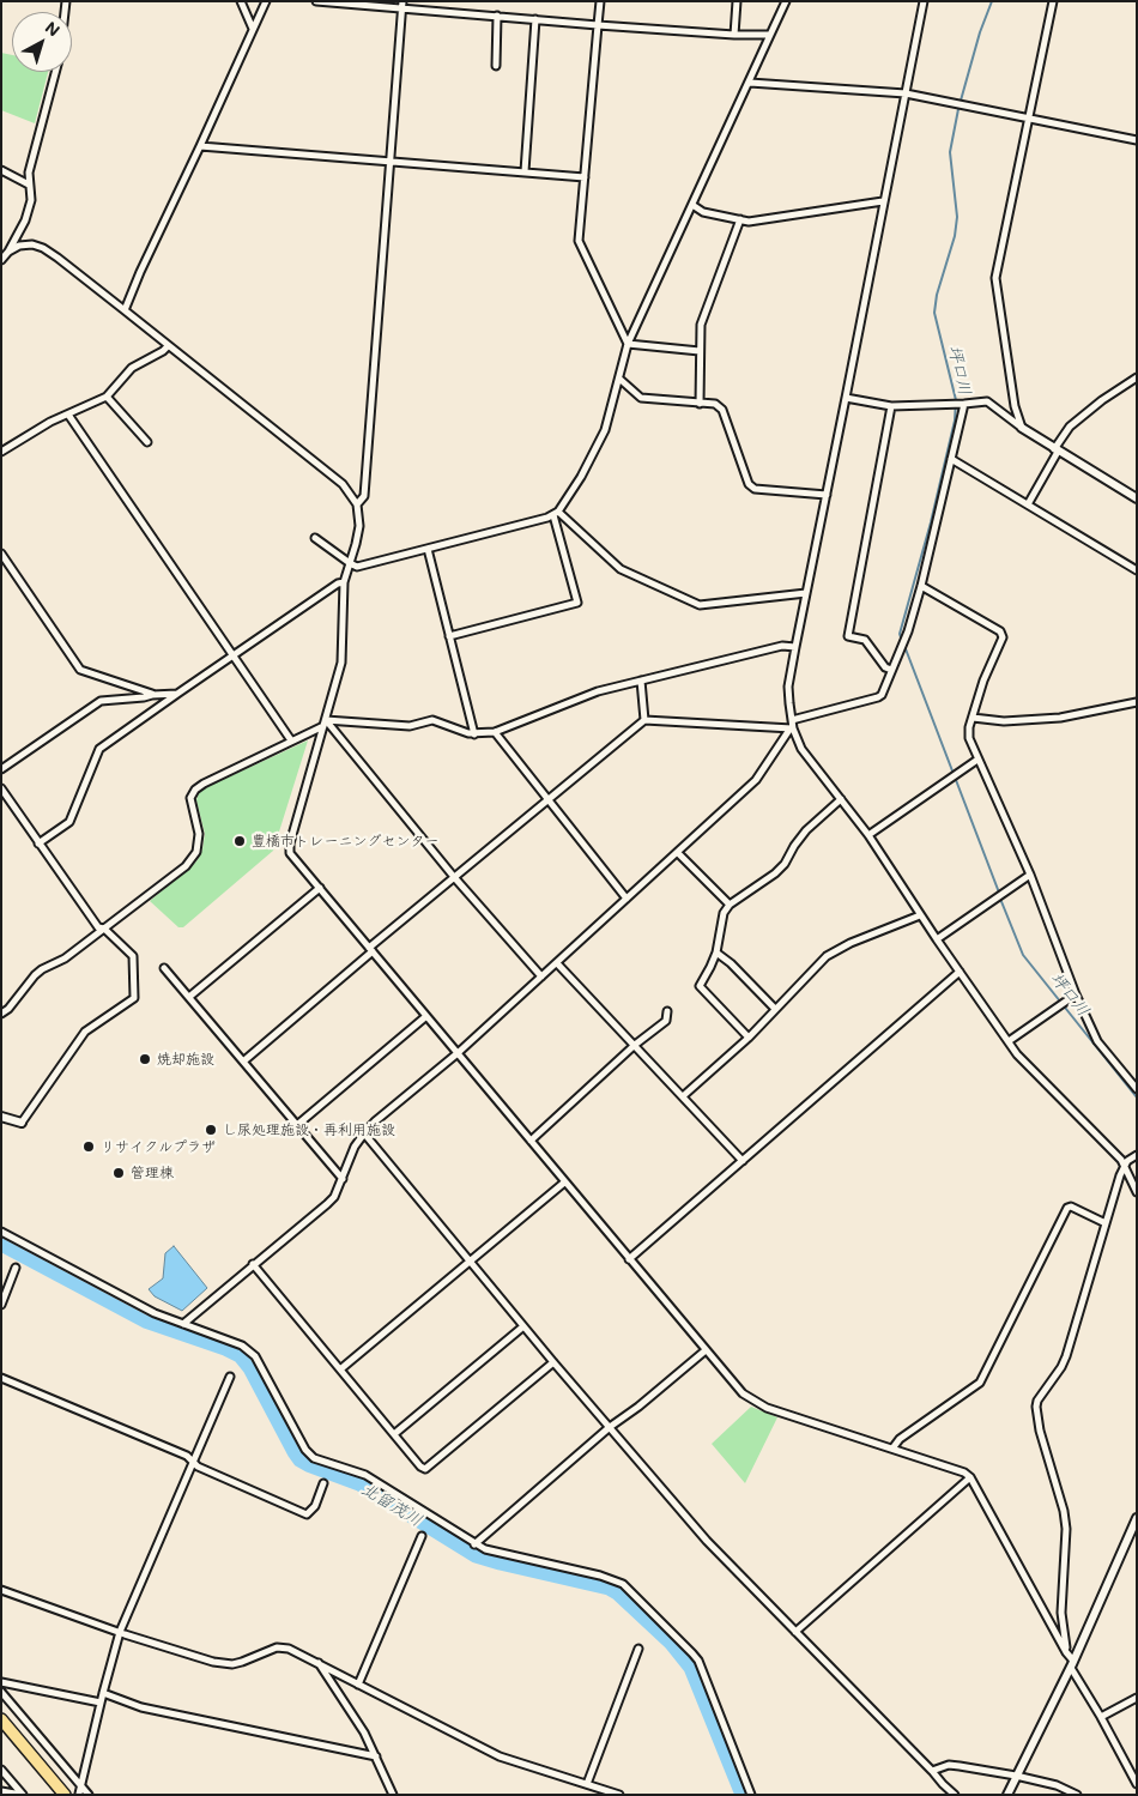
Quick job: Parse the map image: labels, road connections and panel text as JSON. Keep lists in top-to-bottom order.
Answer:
{
  "water": ["坪口川", "北留茂川"],
  "places": [
    "豊橋市トレーニングセンター",
    "焼却施設",
    "し尿処理施設・再利用施設",
    "リサイクルプラザ",
    "管理棟"
  ],
  "north": "top right"
}
